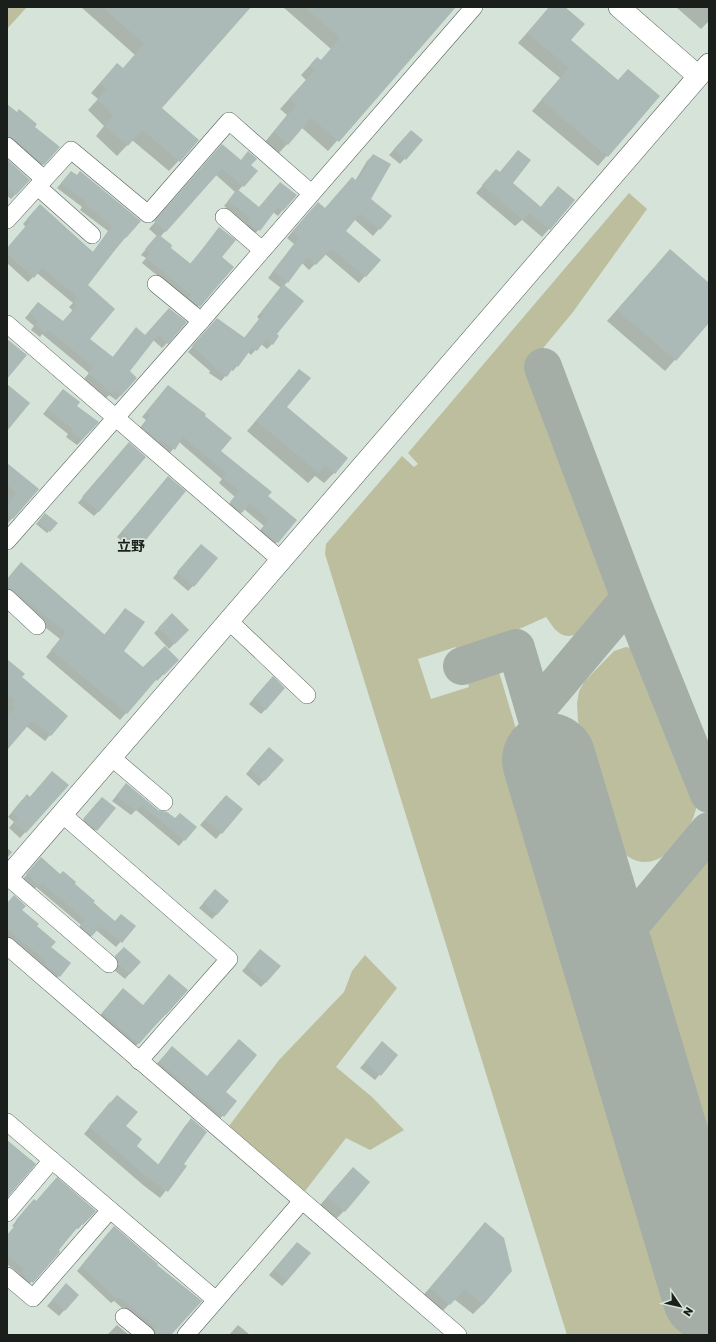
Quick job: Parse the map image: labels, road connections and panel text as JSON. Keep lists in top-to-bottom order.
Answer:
{
  "districts": ["立野"],
  "north": "bottom right"
}
